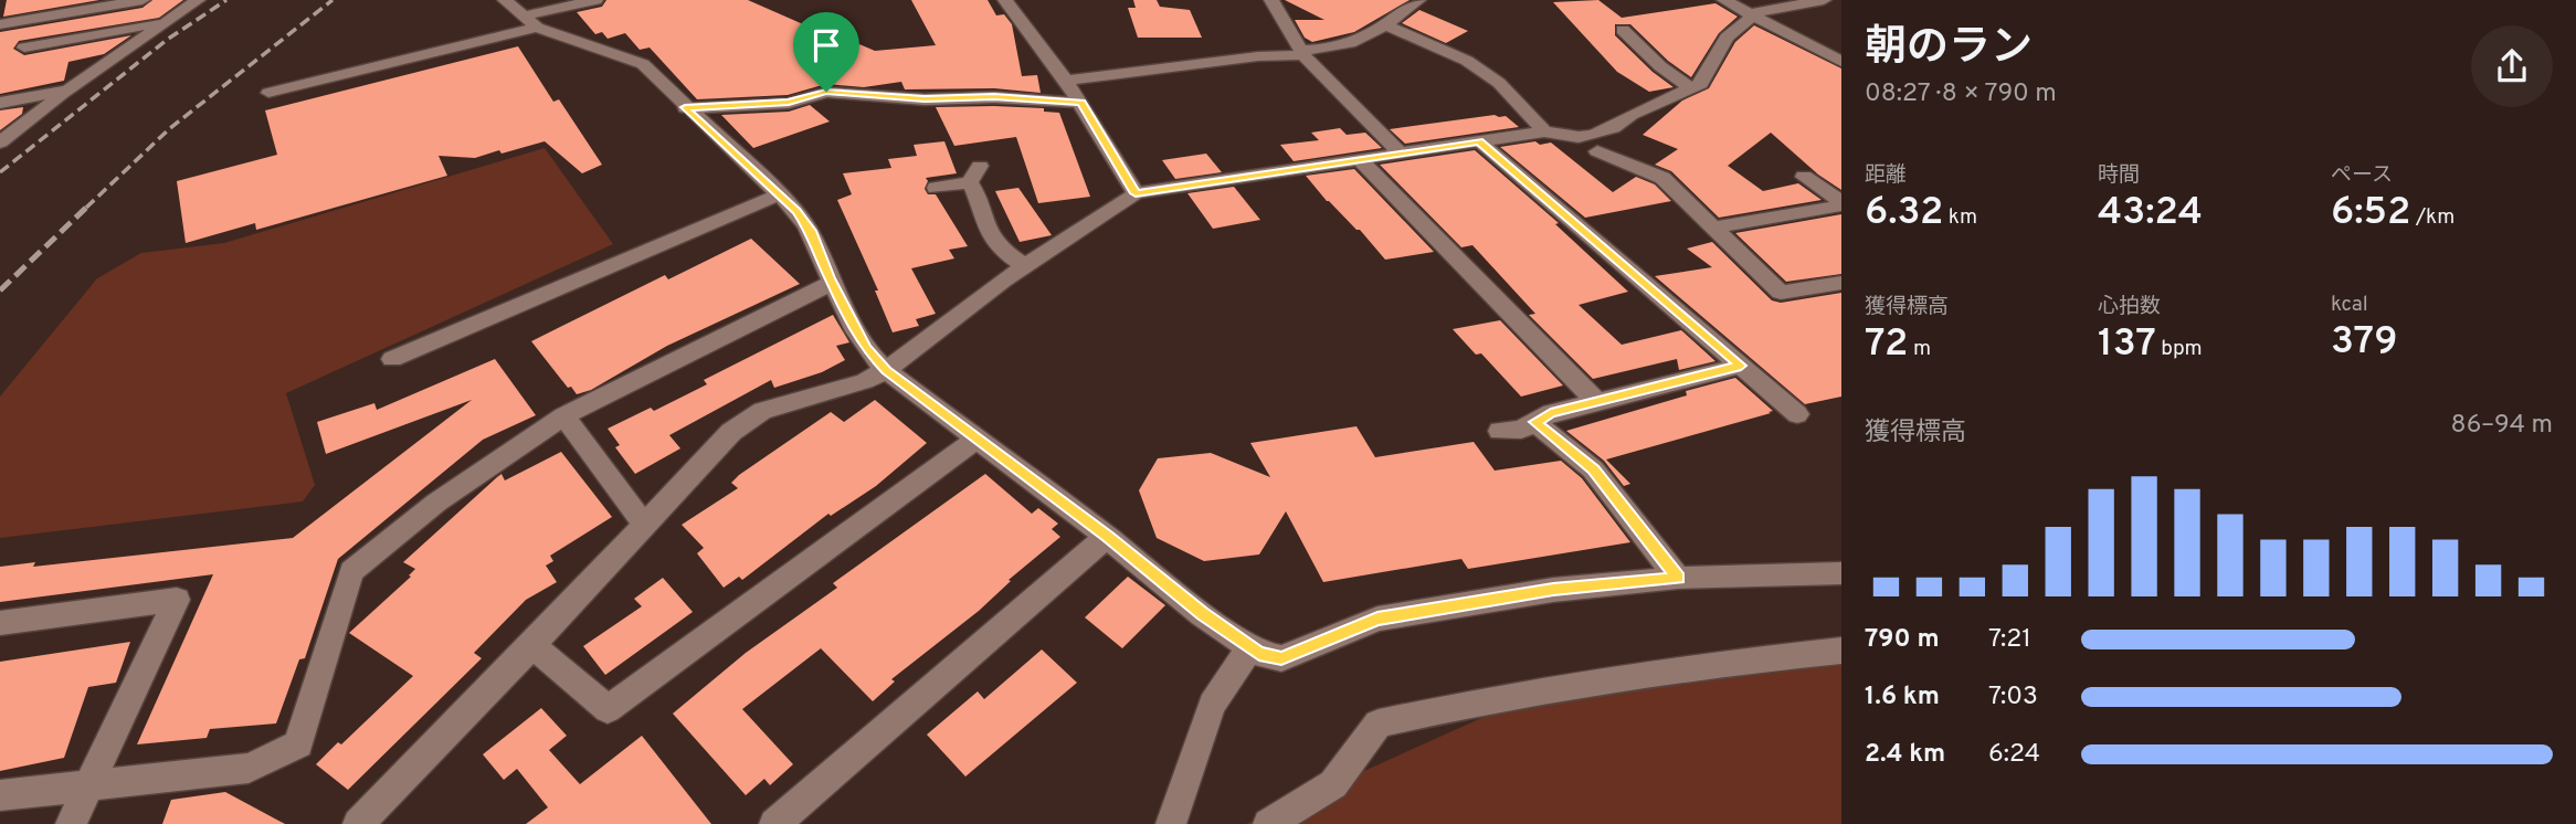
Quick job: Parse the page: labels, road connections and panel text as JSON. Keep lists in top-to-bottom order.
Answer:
{
  "page": {
    "heading": ["朝のラン", "08:27 · 8 × 790 m"],
    "stats": [
      ["距離", "6.32 km"],
      ["時間", "43:24"],
      ["ペース", "6:52 /km"],
      ["獲得標高", "72 m"],
      ["心拍数", "137 bpm"],
      ["kcal", "379"]
    ],
    "chart": ["獲得標高", "86–94 m"],
    "list": [
      {
        "name": "790 m",
        "note": "7:21"
      },
      {
        "name": "1.6 km",
        "note": "7:03"
      },
      {
        "name": "2.4 km",
        "note": "6:24"
      }
    ]
  }
}
